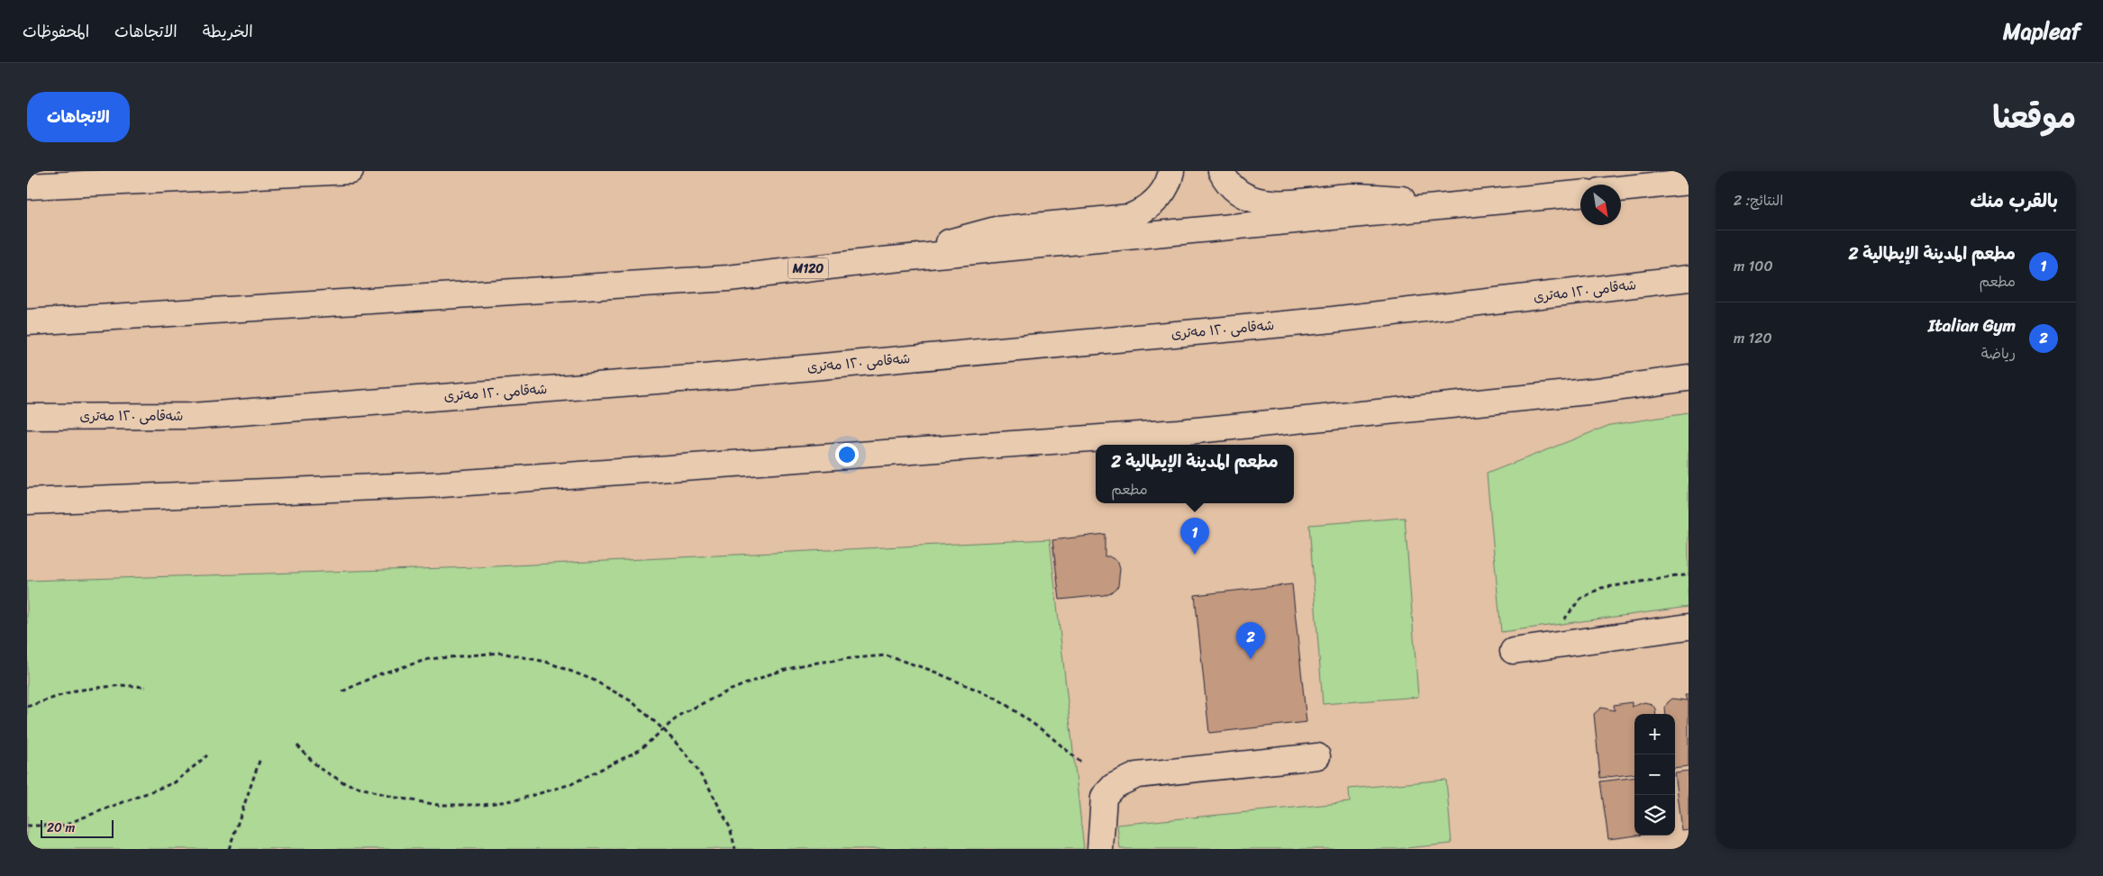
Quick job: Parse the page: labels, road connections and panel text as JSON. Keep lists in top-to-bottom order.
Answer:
{
  "streets": {
    "main road": ["M120", "شەقامی ١٢٠ مەتری"]
  },
  "scale_bar": "20 m",
  "north": "bottom right",
  "page": {
    "header": "Mapleaf",
    "nav": ["الخريطة", "الاتجاهات", "المحفوظات"],
    "title": "موقعنا",
    "buttons": "الاتجاهات",
    "heading": ["بالقرب منك", "النتائج: 2"],
    "list": [
      {
        "mark": "1",
        "name": "مطعم المدينة الإيطالية 2",
        "note": "مطعم",
        "value": "100 m"
      },
      {
        "mark": "2",
        "name": "Italian Gym",
        "note": "رياضة",
        "value": "120 m"
      }
    ],
    "popup": ["مطعم المدينة الإيطالية 2", "مطعم"],
    "pins": ["1", "2"],
    "map_buttons": ["+", "−"],
    "scale": "20 m"
  }
}
